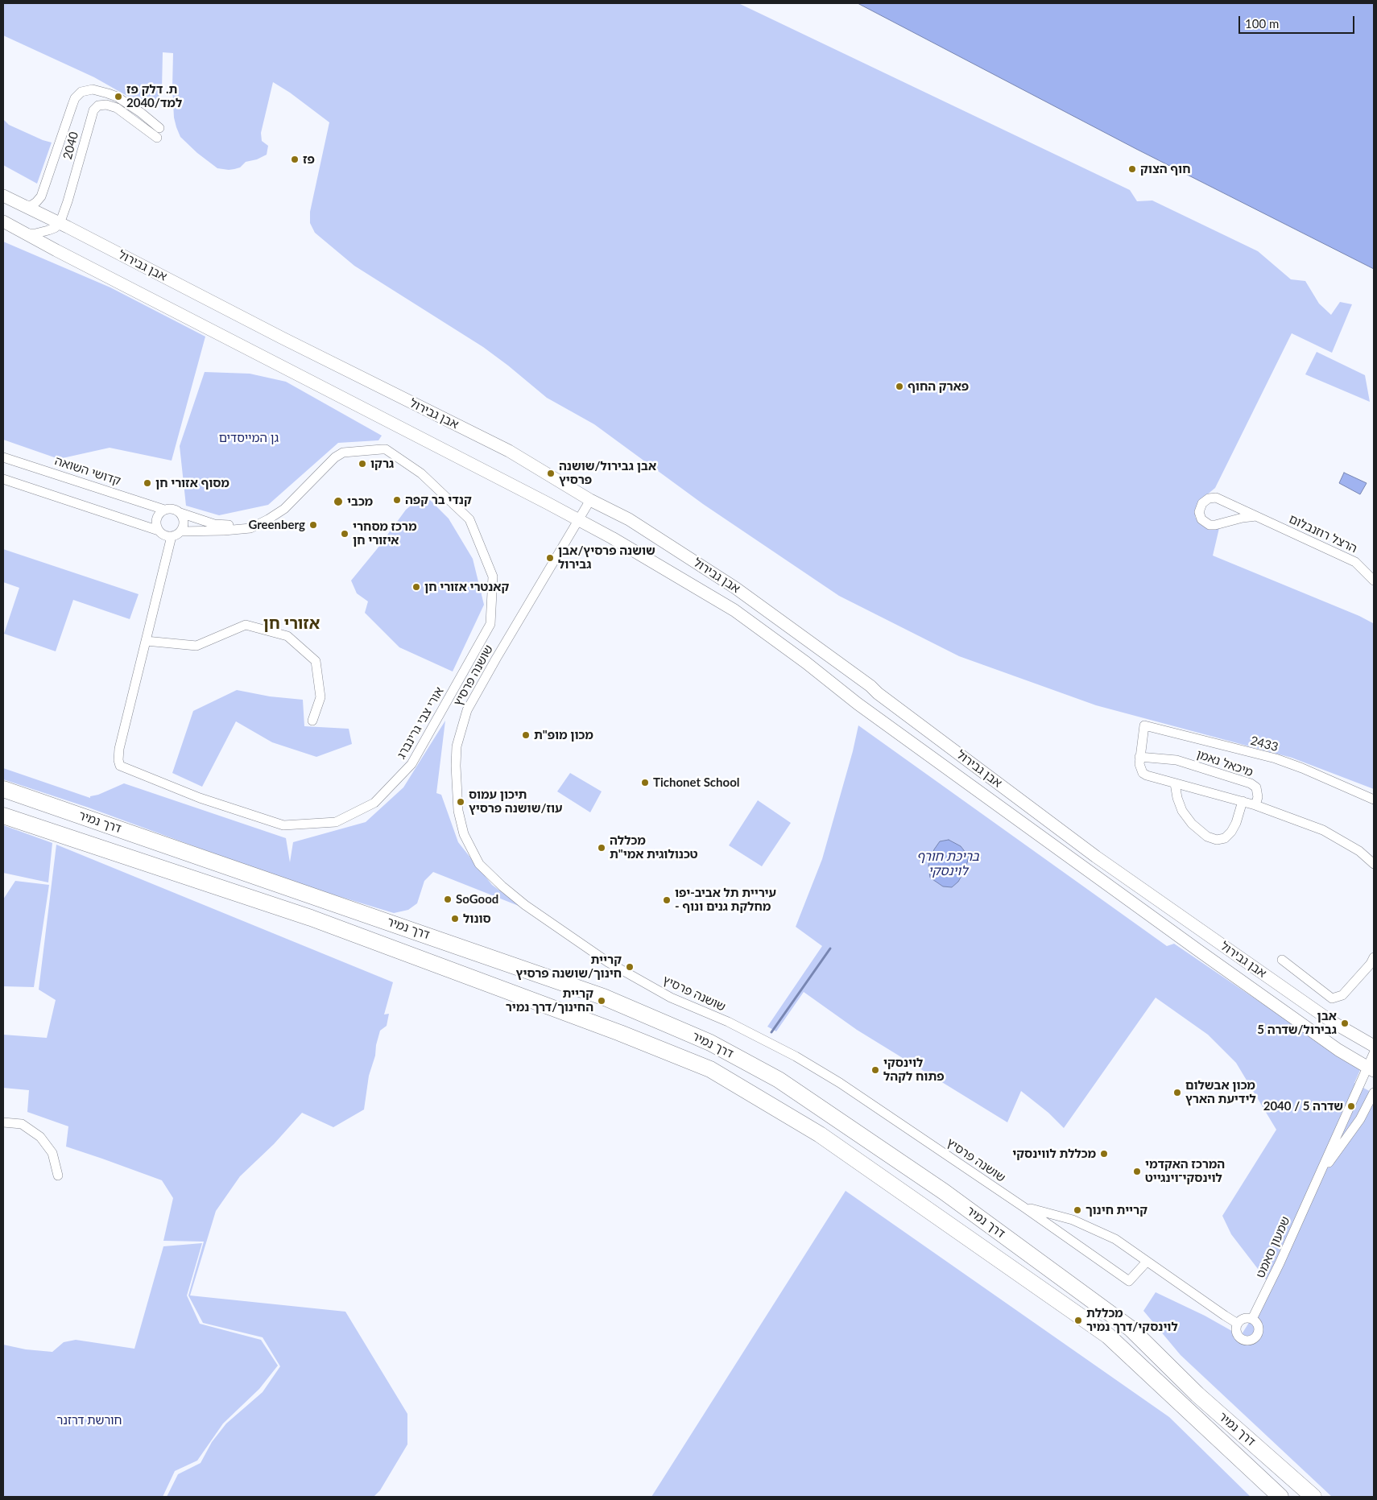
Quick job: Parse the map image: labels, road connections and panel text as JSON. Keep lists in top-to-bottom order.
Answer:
{
  "streets": {
    "highway": ["דרך נמיר"],
    "street": [
      "2040",
      "אבן גבירול",
      "קדושי השואה",
      "הרצל רוזנבלום",
      "שושנה פרסיץ",
      "אורי צבי גרינברג",
      "2433",
      "מיכאל נאמן",
      "שמעון סאמט"
    ]
  },
  "crossings": [
    ["2040", "אבן גבירול"],
    ["אבן גבירול", "שושנה פרסיץ"],
    ["אבן גבירול", "שמעון סאמט"],
    ["קדושי השואה", "אורי צבי גרינברג"],
    ["2433", "מיכאל נאמן"]
  ],
  "districts": ["אזורי חן"],
  "water": ["בריכת חורף לוינסקי"],
  "parks": ["גן המייסדים", "חורשת דרזנר"],
  "places": [
    "ת. דלק פז למד/2040",
    "פז",
    "חוף הצוק",
    "פארק החוף",
    "גרקו",
    "אבן גבירול/שושנה פרסיץ",
    "מסוף אזורי חן",
    "קנדי בר קפה",
    "מכבי",
    "Greenberg",
    "מרכז מסחרי איזורי חן",
    "שושנה פרסיץ/אבן גבירול",
    "קאנטרי אזורי חן",
    "מכון מופ\"ת",
    "Tichonet School",
    "תיכון עמוס עוז/שושנה פרסיץ",
    "מכללה טכנולוגית אמי\"ת",
    "SoGood",
    "עיריית תל אביב-יפו - מחלקת גנים ונוף",
    "סונול",
    "קריית חינוך/שושנה פרסיץ",
    "קריית החינוך/דרך נמיר",
    "אבן גבירול/שדרה 5",
    "לוינסקי פתוח לקהל",
    "מכון אבשלום לידיעת הארץ",
    "שדרה 5 / 2040",
    "מכללת לווינסקי",
    "המרכז האקדמי לוינסקי־וינגייט",
    "קריית חינוך",
    "מכללת לוינסקי/דרך נמיר"
  ],
  "scale_bar": "100 m"
}
